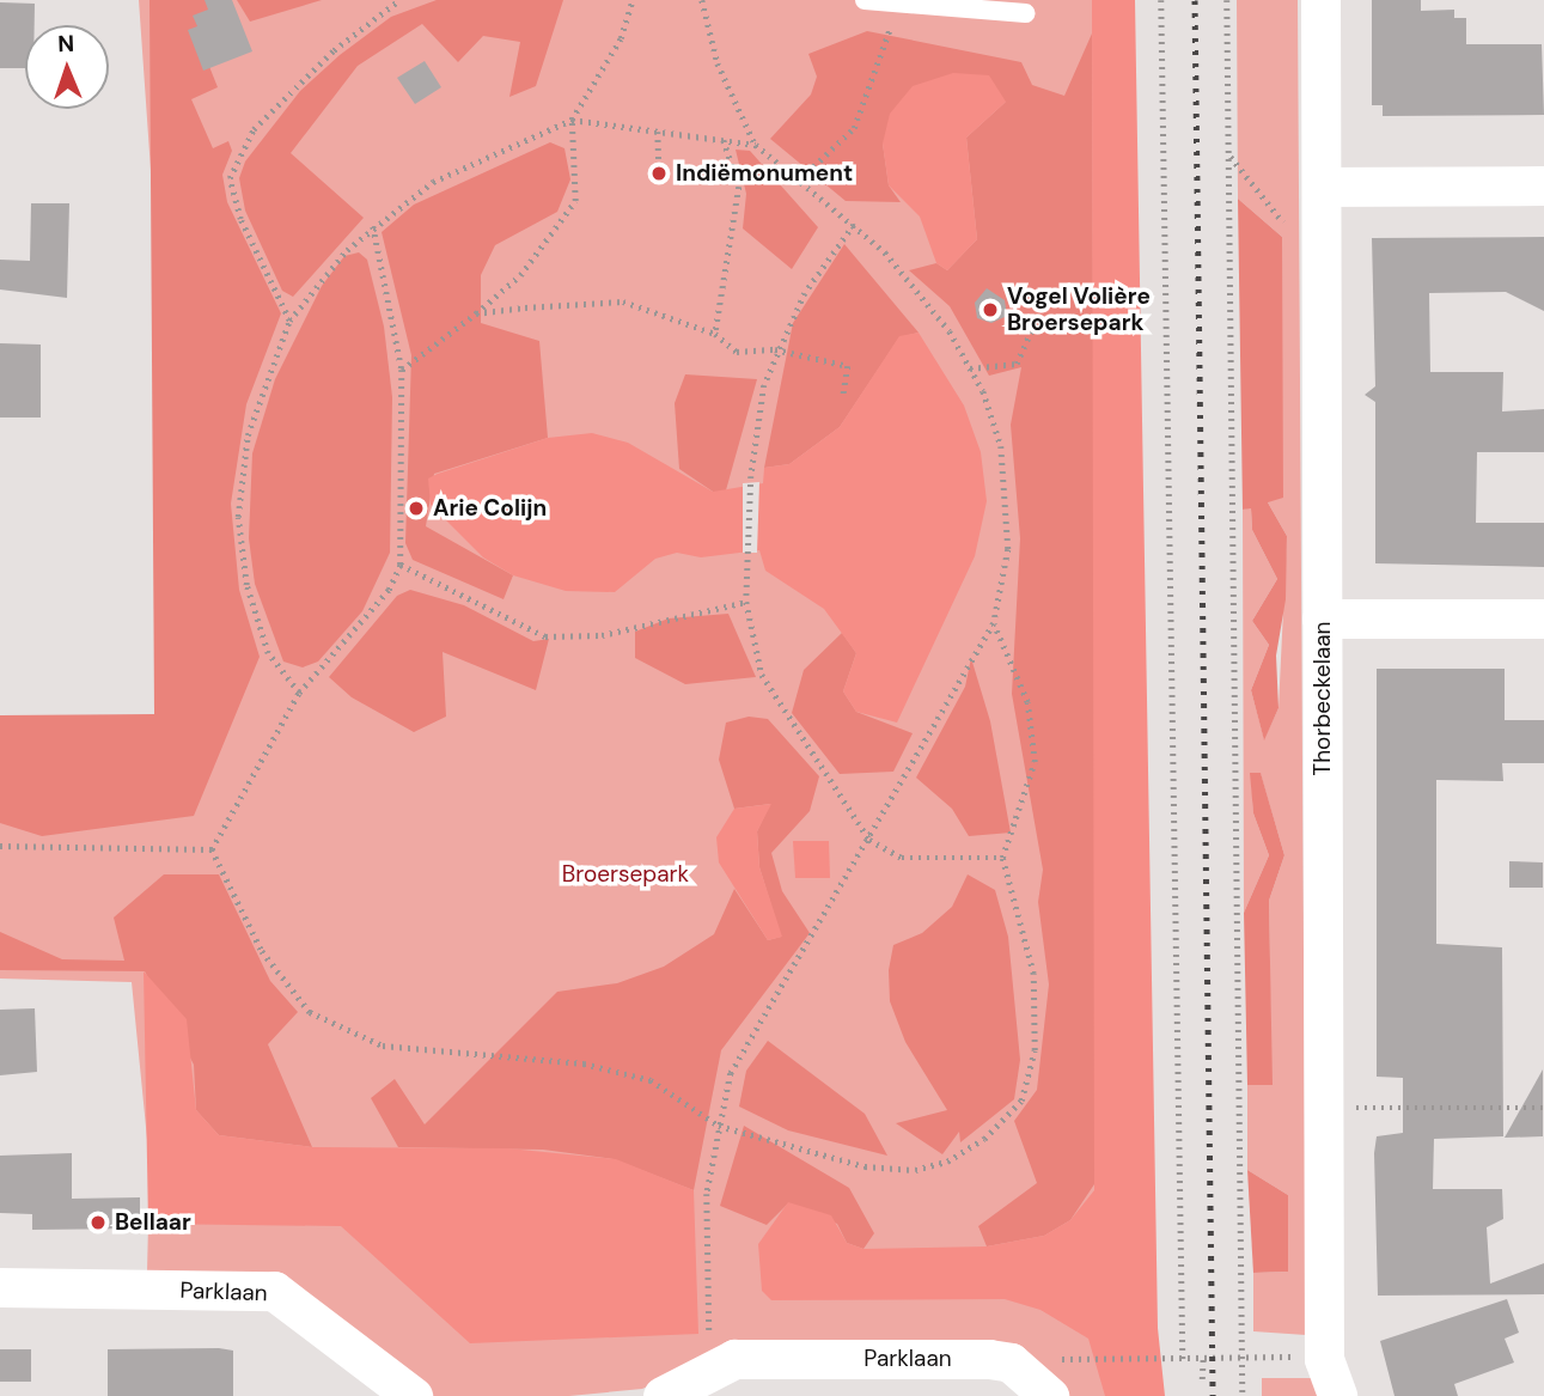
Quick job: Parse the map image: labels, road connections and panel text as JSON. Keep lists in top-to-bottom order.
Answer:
{
  "streets": {
    "street": ["Thorbeckelaan", "Parklaan"]
  },
  "parks": ["Broersepark"],
  "places": [
    "Indiëmonument",
    "Vogel Volière Broersepark",
    "Arie Colijn",
    "Bellaar"
  ],
  "north": "top"
}
